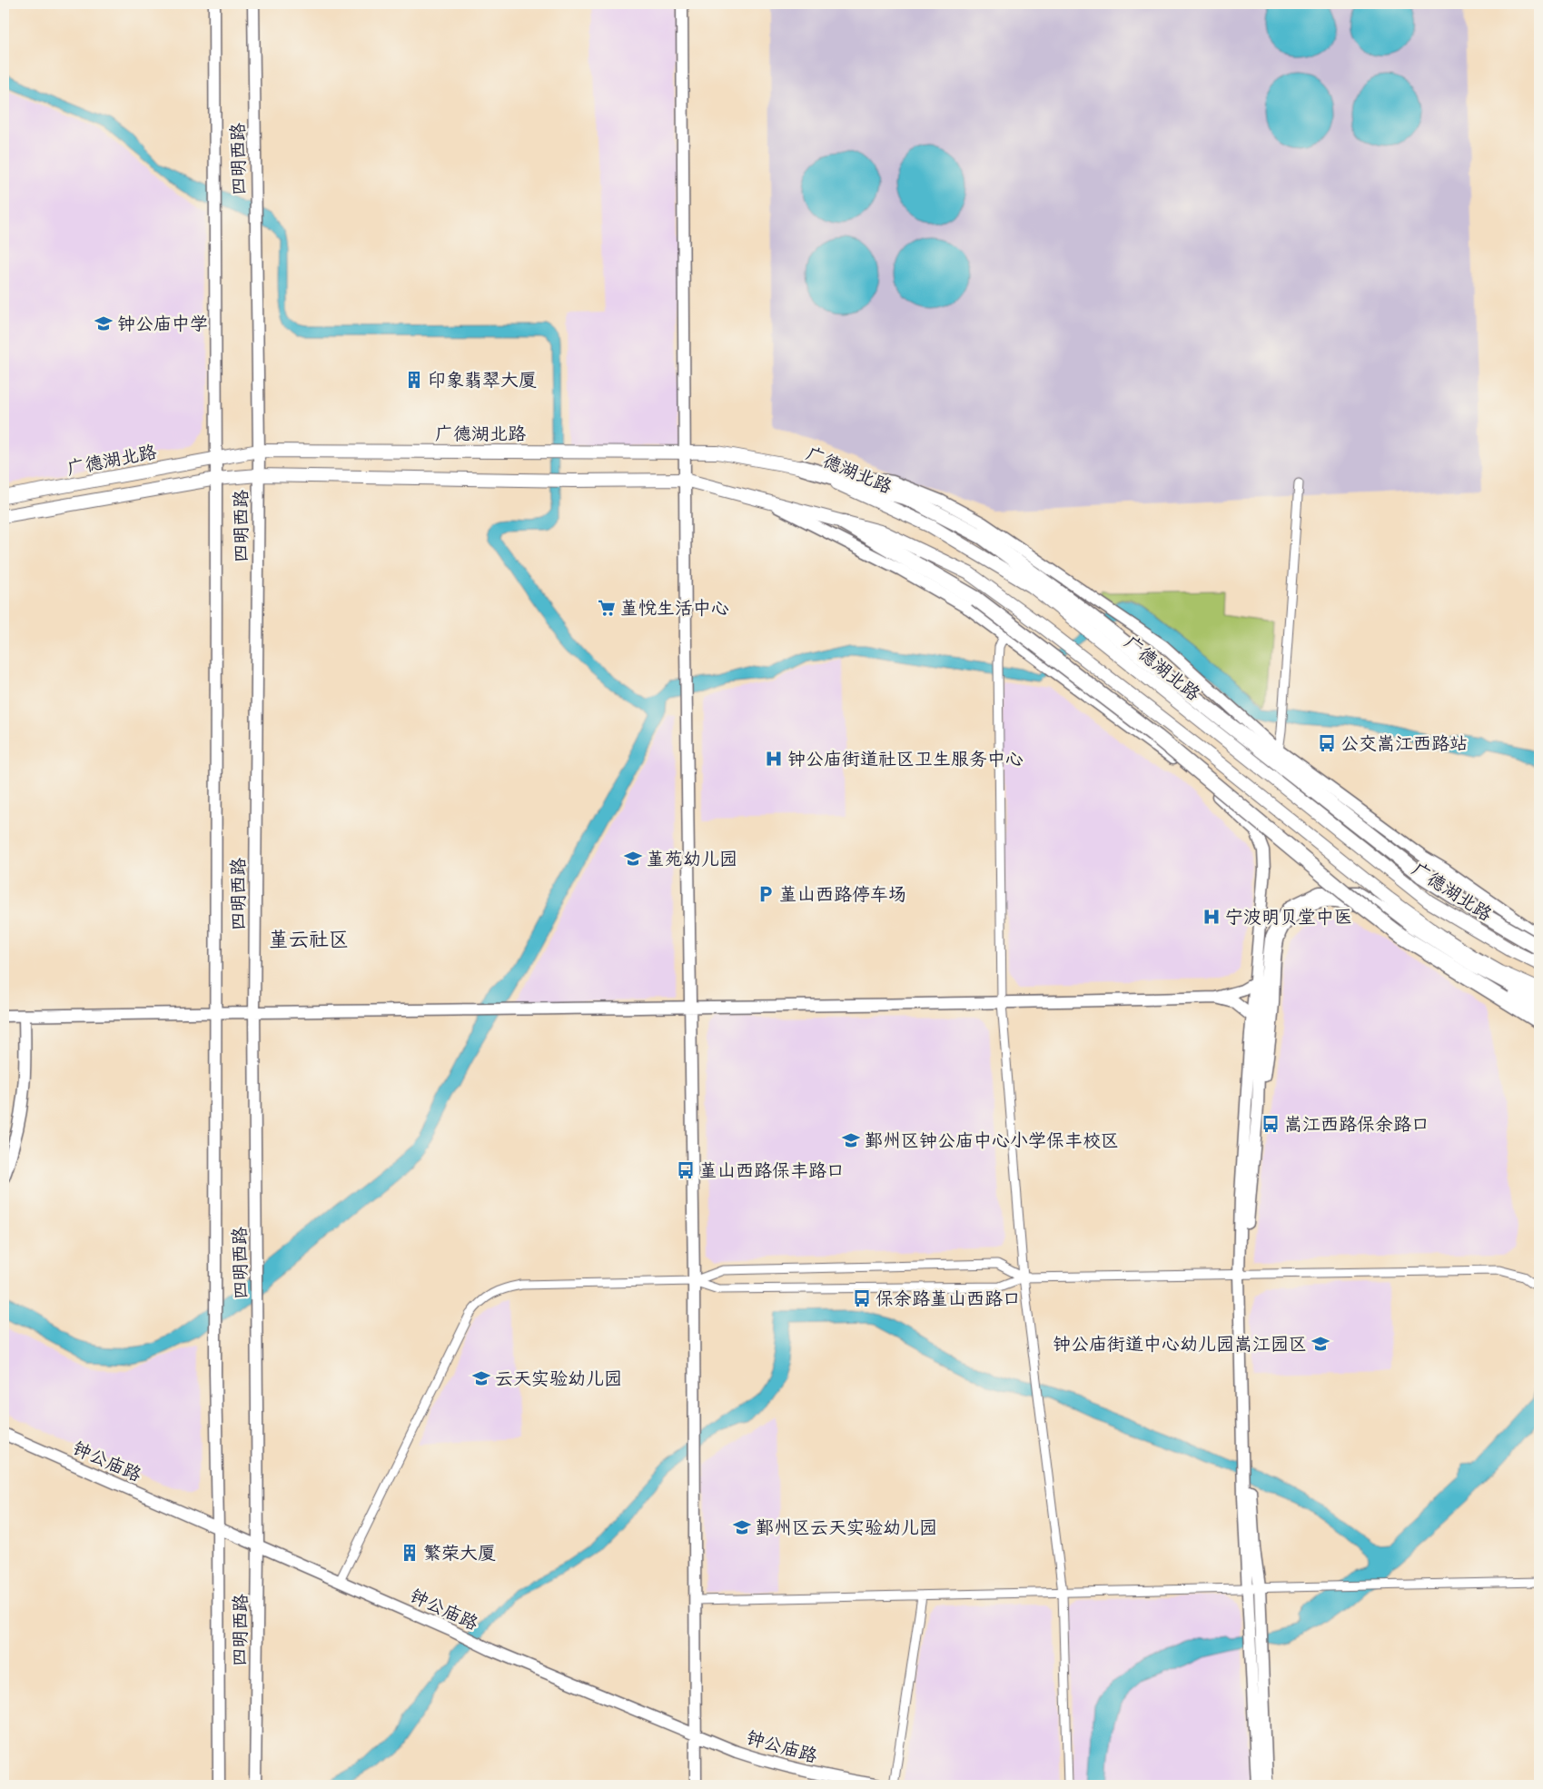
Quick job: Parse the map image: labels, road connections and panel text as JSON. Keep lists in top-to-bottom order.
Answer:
{
  "streets": {
    "main road": ["广德湖北路"],
    "street": ["四明西路", "钟公庙路"]
  },
  "crossings": [
    ["四明西路", "广德湖北路"],
    ["四明西路", "钟公庙路"]
  ],
  "districts": ["堇云社区"],
  "places": {
    "school or university": [
      "钟公庙中学",
      "堇苑幼儿园",
      "鄞州区钟公庙中心小学保丰校区",
      "钟公庙街道中心幼儿园嵩江园区",
      "云天实验幼儿园",
      "鄞州区云天实验幼儿园"
    ],
    "building": ["印象翡翠大厦", "繁荣大厦"],
    "supermarket": ["堇悦生活中心"],
    "bus stop": [
      "公交嵩江西路站",
      "嵩江西路保余路口",
      "堇山西路保丰路口",
      "保余路堇山西路口"
    ],
    "hospital": ["钟公庙街道社区卫生服务中心", "宁波明贝堂中医"],
    "parking": ["堇山西路停车场"]
  }
}
